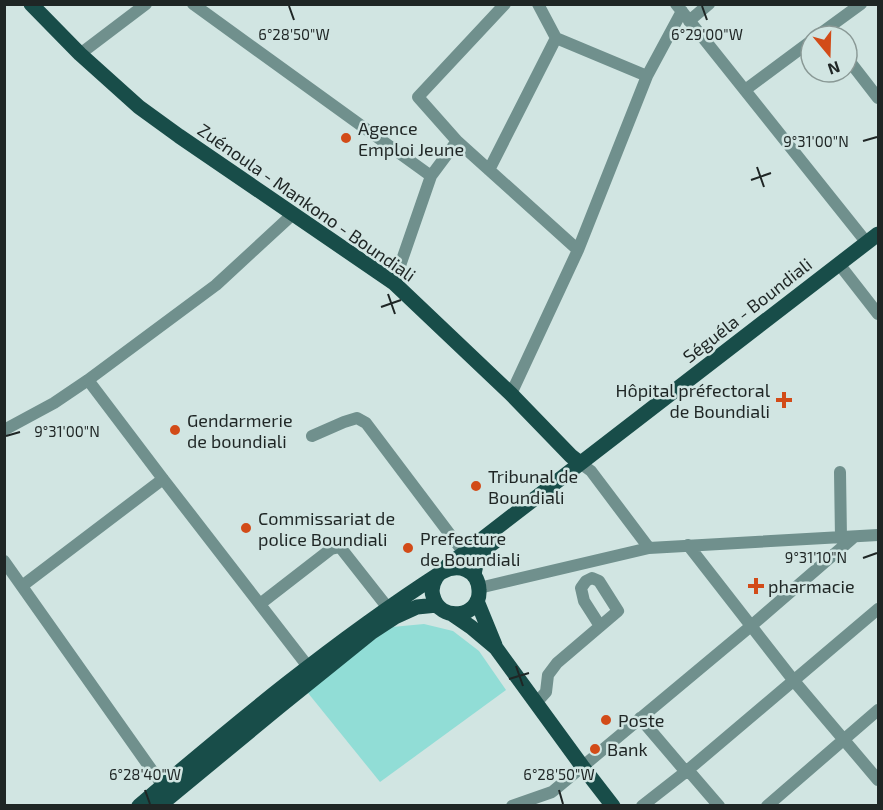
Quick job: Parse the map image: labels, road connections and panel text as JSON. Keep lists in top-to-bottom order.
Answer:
{
  "streets": {
    "main road": ["Zuénoula - Mankono - Boundiali", "Séguéla - Boundiali"]
  },
  "crossings": [
    ["Zuénoula - Mankono - Boundiali", "Séguéla - Boundiali"]
  ],
  "places": {
    "other": [
      "Agence Emploi Jeune",
      "Gendarmerie de boundiali",
      "Tribunal de Boundiali",
      "Commissariat de police Boundiali",
      "Prefecture de Boundiali",
      "Poste",
      "Bank"
    ],
    "health": ["Hôpital préfectoral de Boundiali", "pharmacie"]
  },
  "north": "bottom",
  "coordinates": [
    "6°28'50\"W",
    "6°29'00\"W",
    "9°31'00\"N",
    "9°31'10\"N",
    "6°28'40\"W"
  ]
}
